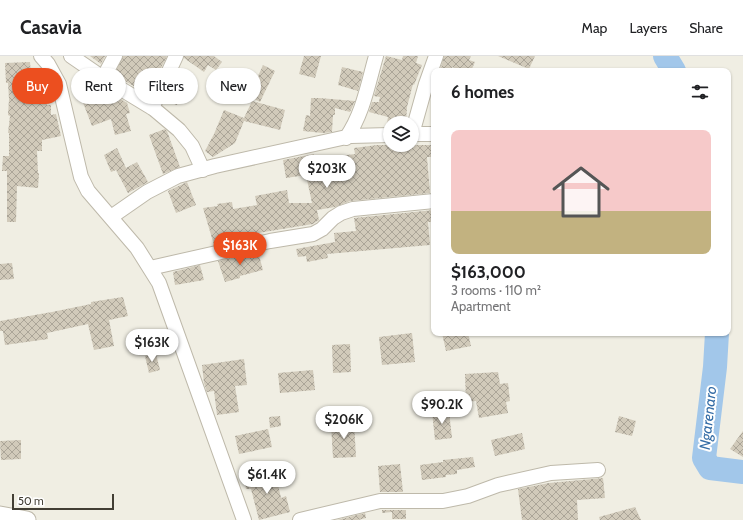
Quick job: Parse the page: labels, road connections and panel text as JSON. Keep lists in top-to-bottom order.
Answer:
{
  "water": ["Ngarenaro"],
  "scale_bar": "50 m",
  "page": {
    "header": "Casavia",
    "nav": ["Map", "Layers", "Share"],
    "chip": [
      "Buy",
      "Rent",
      "Filters",
      "New"
    ],
    "heading": "6 homes",
    "list": [
      {
        "name": "$163,000",
        "note": "3 rooms · 110 m² · Apartment"
      }
    ],
    "price": [
      "$203K",
      "$163K",
      "$163K",
      "$90.2K",
      "$206K",
      "$61.4K"
    ],
    "scale": "50 m"
  }
}
